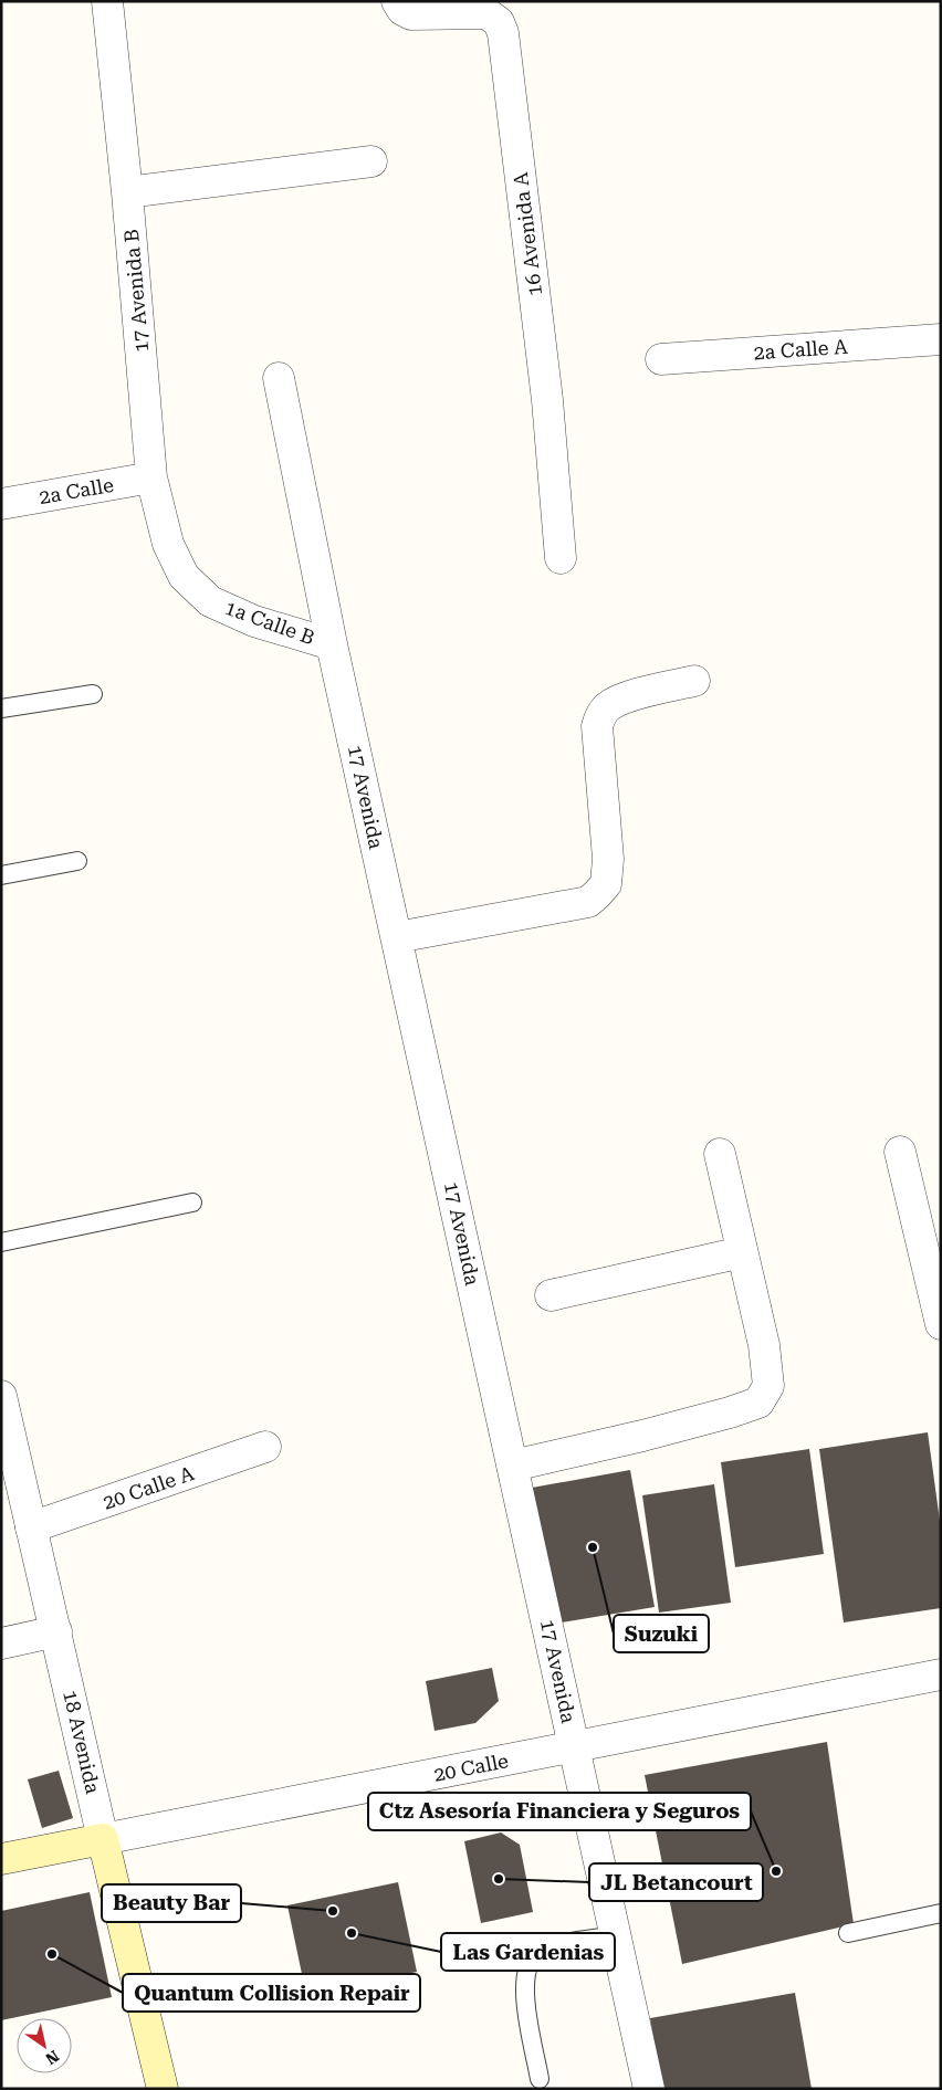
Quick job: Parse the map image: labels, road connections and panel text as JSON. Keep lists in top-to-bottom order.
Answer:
{
  "streets": {
    "main road": ["18 Avenida", "20 Calle"],
    "street": [
      "16 Avenida A",
      "17 Avenida B",
      "2a Calle A",
      "2a Calle",
      "1a Calle B",
      "17 Avenida",
      "20 Calle A"
    ]
  },
  "crossings": [
    ["17 Avenida B", "2a Calle"],
    ["17 Avenida B", "1a Calle B"],
    ["1a Calle B", "17 Avenida"],
    ["17 Avenida", "20 Calle"],
    ["20 Calle A", "18 Avenida"],
    ["18 Avenida", "20 Calle"]
  ],
  "places": [
    "Suzuki",
    "Ctz Asesoría Financiera y Seguros",
    "JL Betancourt",
    "Beauty Bar",
    "Las Gardenias",
    "Quantum Collision Repair"
  ],
  "north": "bottom right"
}
